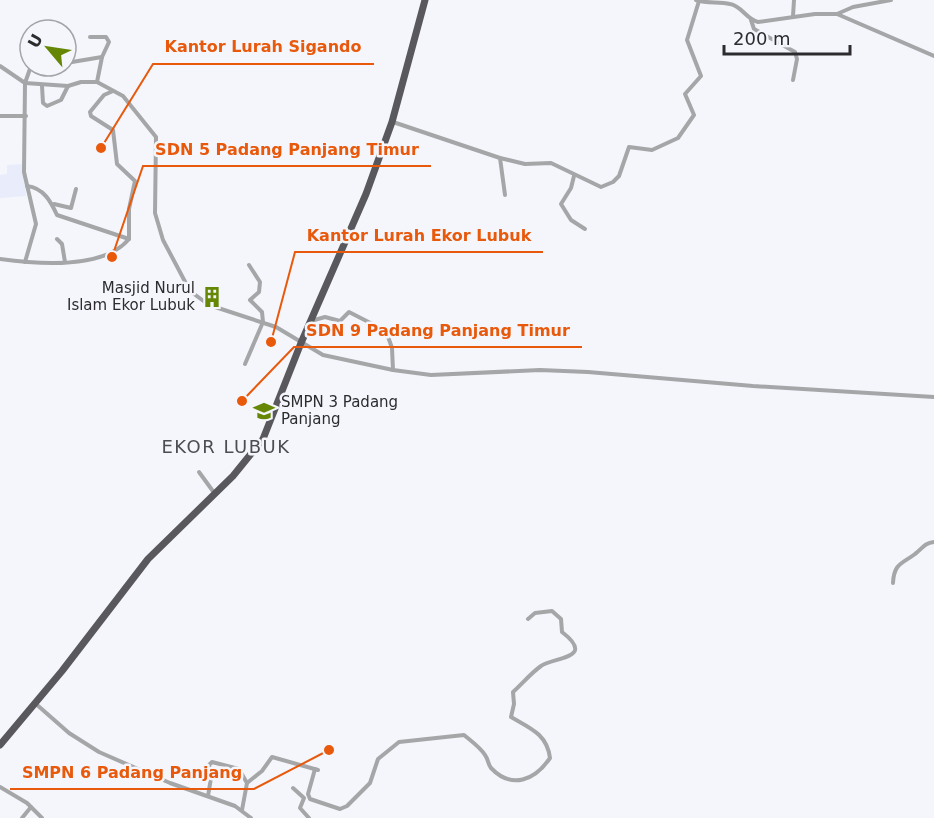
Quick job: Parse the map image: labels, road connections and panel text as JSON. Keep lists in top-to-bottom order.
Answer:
{
  "districts": ["EKOR LUBUK"],
  "places": {
    "other": [
      "Kantor Lurah Sigando",
      "SDN 5 Padang Panjang Timur",
      "Kantor Lurah Ekor Lubuk",
      "SDN 9 Padang Panjang Timur",
      "SMPN 6 Padang Panjang"
    ],
    "building": ["Masjid Nurul Islam Ekor Lubuk"],
    "school or university": ["SMPN 3 Padang Panjang"]
  },
  "scale_bar": "200 m",
  "north": "top left"
}
